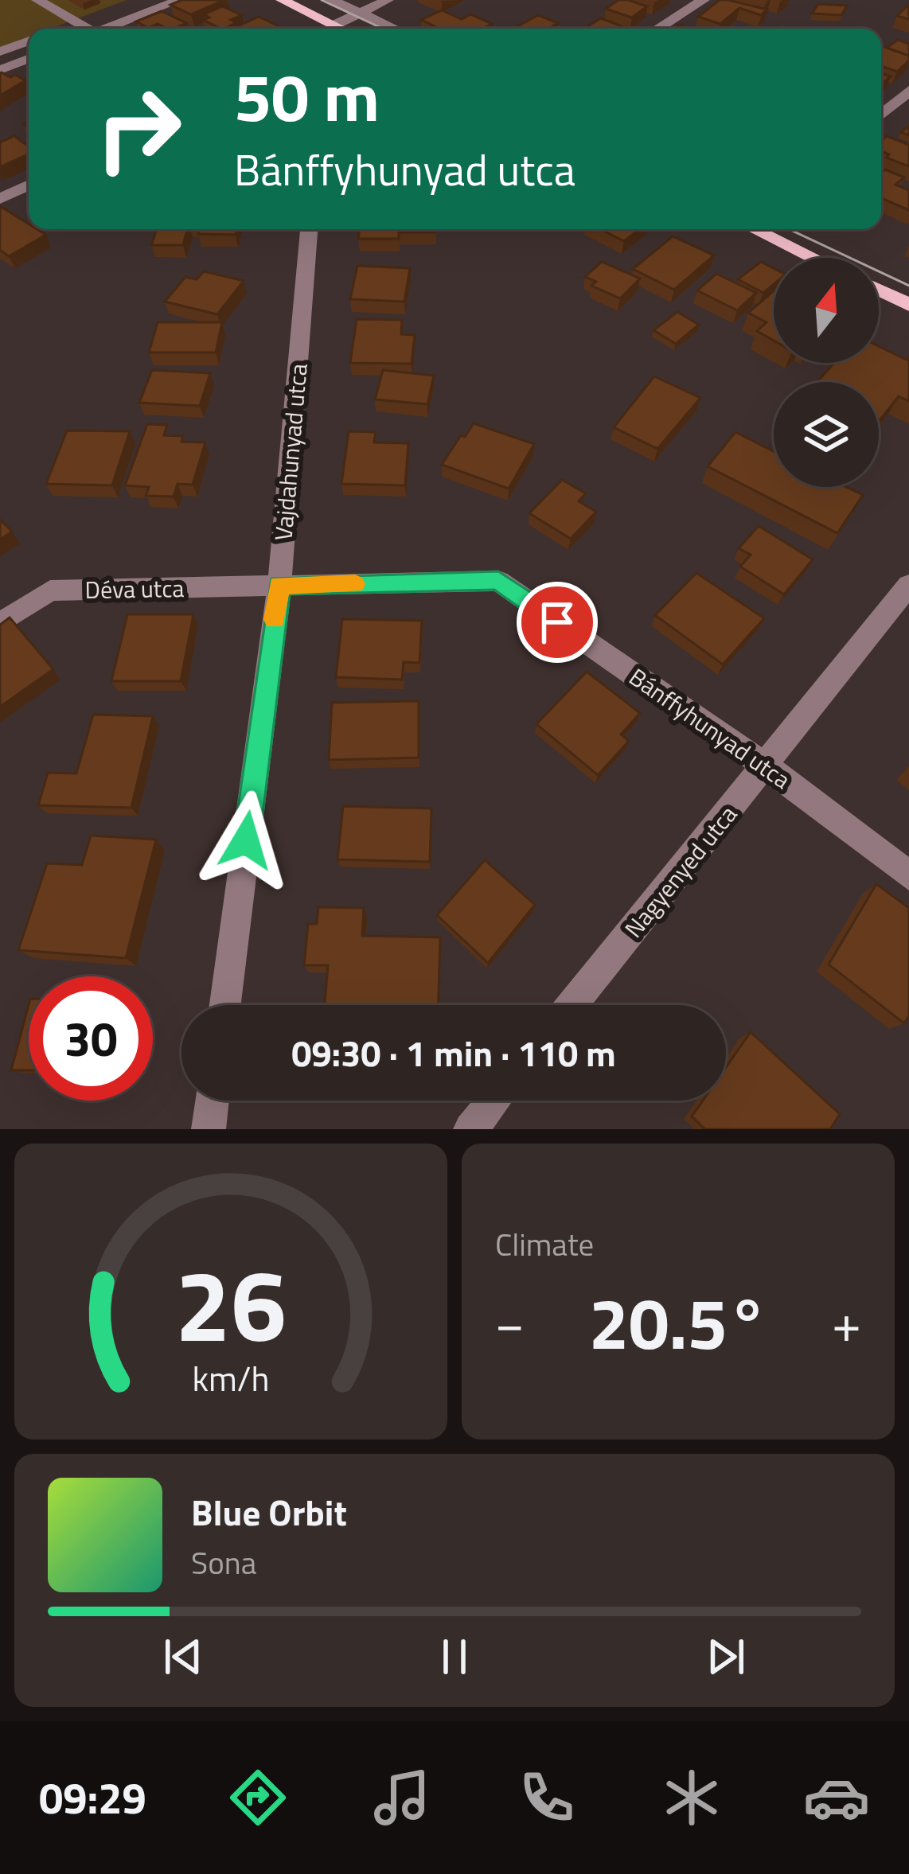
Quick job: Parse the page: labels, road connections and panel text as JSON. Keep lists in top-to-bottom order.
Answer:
{
  "streets": {
    "street": [
      "Vajdahunyad utca",
      "Déva utca",
      "Bánffyhunyad utca",
      "Nagyenyed utca"
    ]
  },
  "crossings": [
    ["Vajdahunyad utca", "Déva utca"],
    ["Vajdahunyad utca", "Bánffyhunyad utca"],
    ["Déva utca", "Bánffyhunyad utca"],
    ["Bánffyhunyad utca", "Nagyenyed utca"]
  ],
  "north": "top",
  "page": {
    "turn": ["50 m", "Bánffyhunyad utca"],
    "limit": "30",
    "trip": "09:30 · 1 min · 110 m",
    "tile": "Climate",
    "heat": ["−", "20.5°", "+"],
    "song": ["Blue Orbit", "Sona"],
    "tabs": "09:29",
    "gauge": ["26", "km/h"]
  }
}
